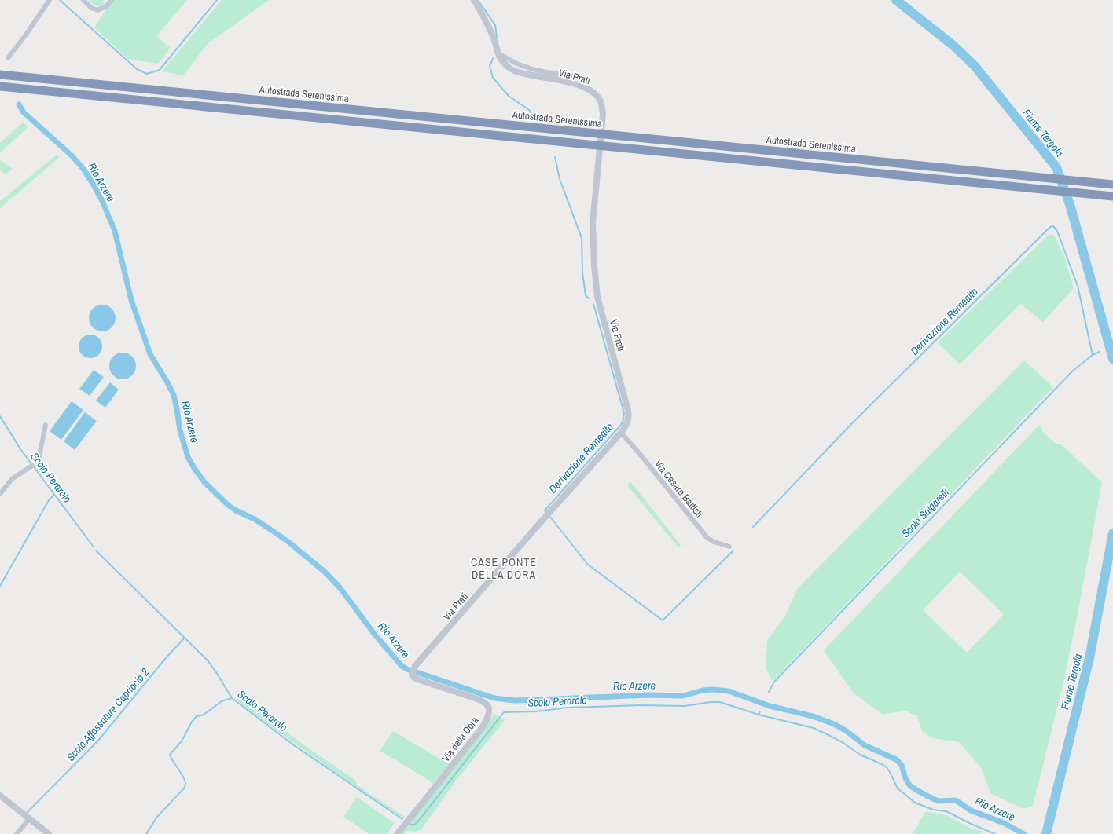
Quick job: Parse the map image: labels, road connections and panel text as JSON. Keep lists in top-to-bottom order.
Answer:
{
  "streets": {
    "highway": ["Autostrada Serenissima"],
    "street": ["Via Prati", "Via Cesare Battisti", "Via della Dora"]
  },
  "crossings": [
    ["Via Prati", "Via Cesare Battisti"],
    ["Via Prati", "Via della Dora"]
  ],
  "districts": ["CASE PONTE DELLA DORA"],
  "water": [
    "Fiume Tergola",
    "Rio Arzere",
    "Derivazione Remealto",
    "Scolo Perarolo",
    "Scolo Salgarelli",
    "Scolo Affossature Capriccio 2"
  ]
}
